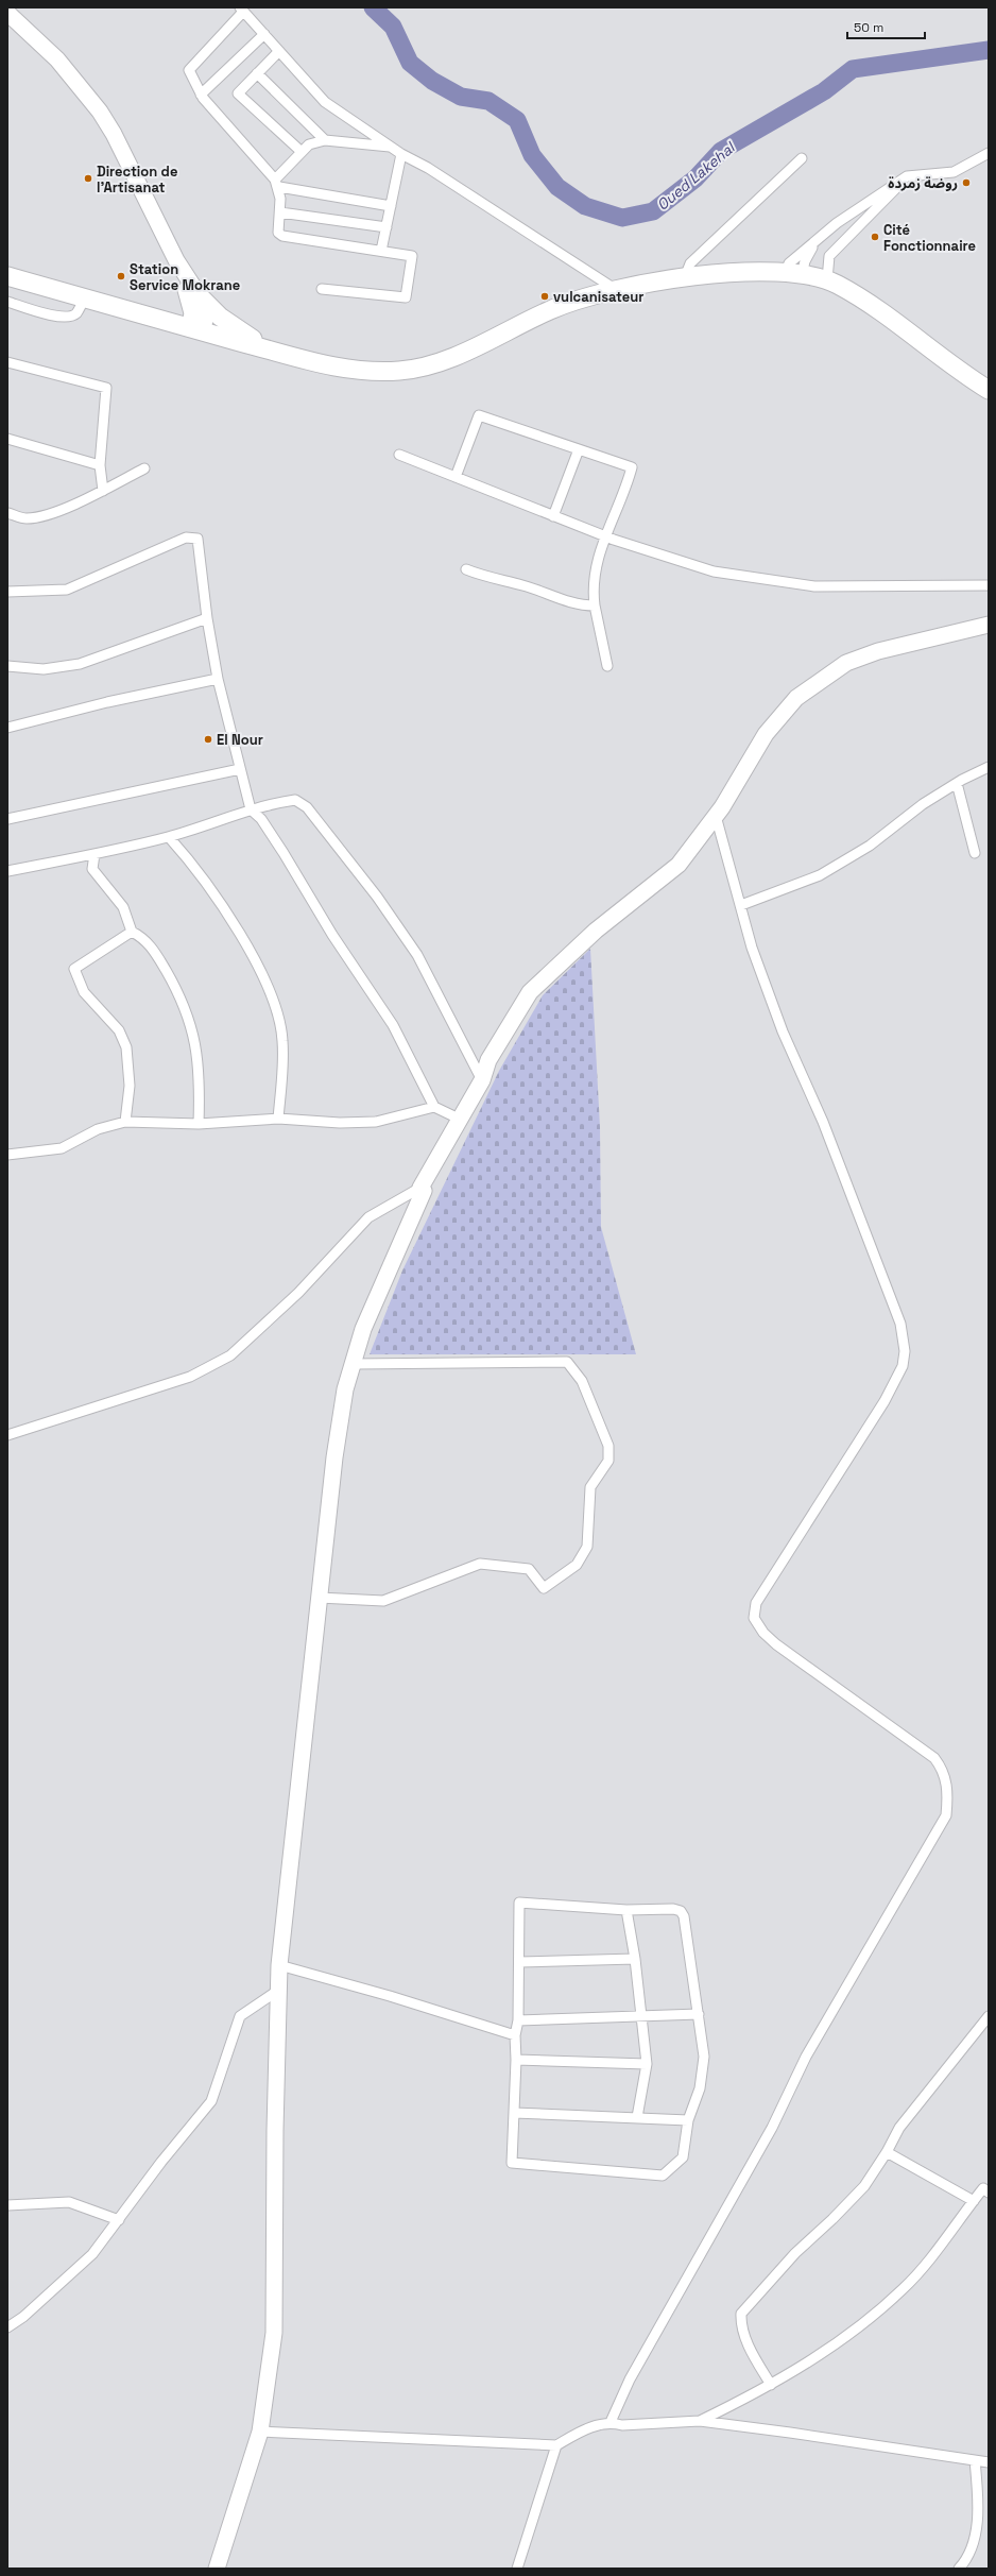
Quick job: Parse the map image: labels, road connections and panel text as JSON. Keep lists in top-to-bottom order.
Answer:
{
  "water": ["Oued Lakehal"],
  "places": [
    "Direction de l'Artisanat",
    "روضة زمردة",
    "Cité Fonctionnaire",
    "Station Service Mokrane",
    "vulcanisateur",
    "El Nour"
  ],
  "scale_bar": "50 m"
}
